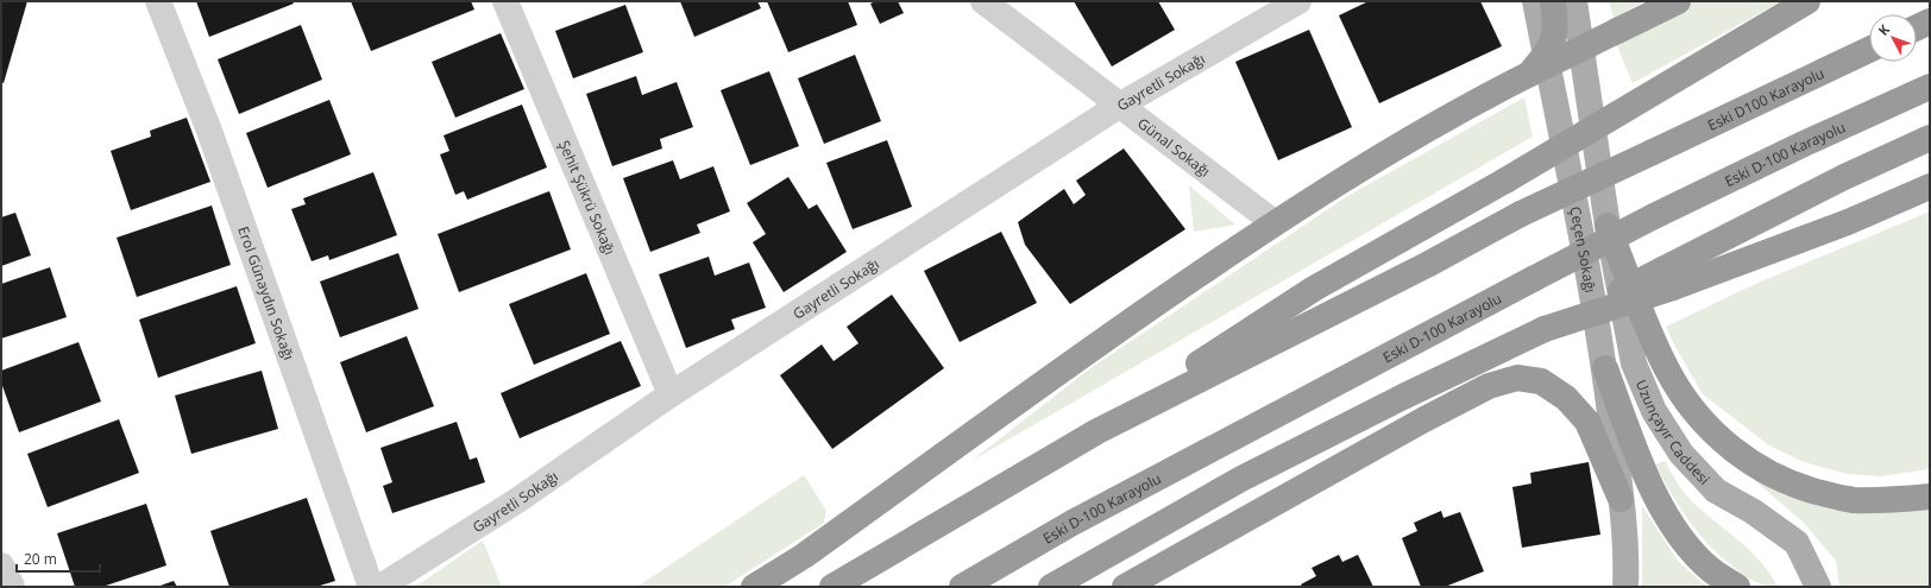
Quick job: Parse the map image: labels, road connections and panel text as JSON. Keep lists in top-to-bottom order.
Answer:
{
  "streets": {
    "highway": ["Eski D100 Karayolu", "Eski D-100 Karayolu"],
    "main road": ["Çeçen Sokağı", "Uzunçayır Caddesi"],
    "street": [
      "Gayretli Sokağı",
      "Günal Sokağı",
      "Şehit Şükrü Sokağı",
      "Erol Günaydın Sokağı"
    ]
  },
  "crossings": [
    ["Gayretli Sokağı", "Günal Sokağı"],
    ["Gayretli Sokağı", "Şehit Şükrü Sokağı"],
    ["Çeçen Sokağı", "Uzunçayır Caddesi"]
  ],
  "scale_bar": "20 m",
  "north": "top left"
}
